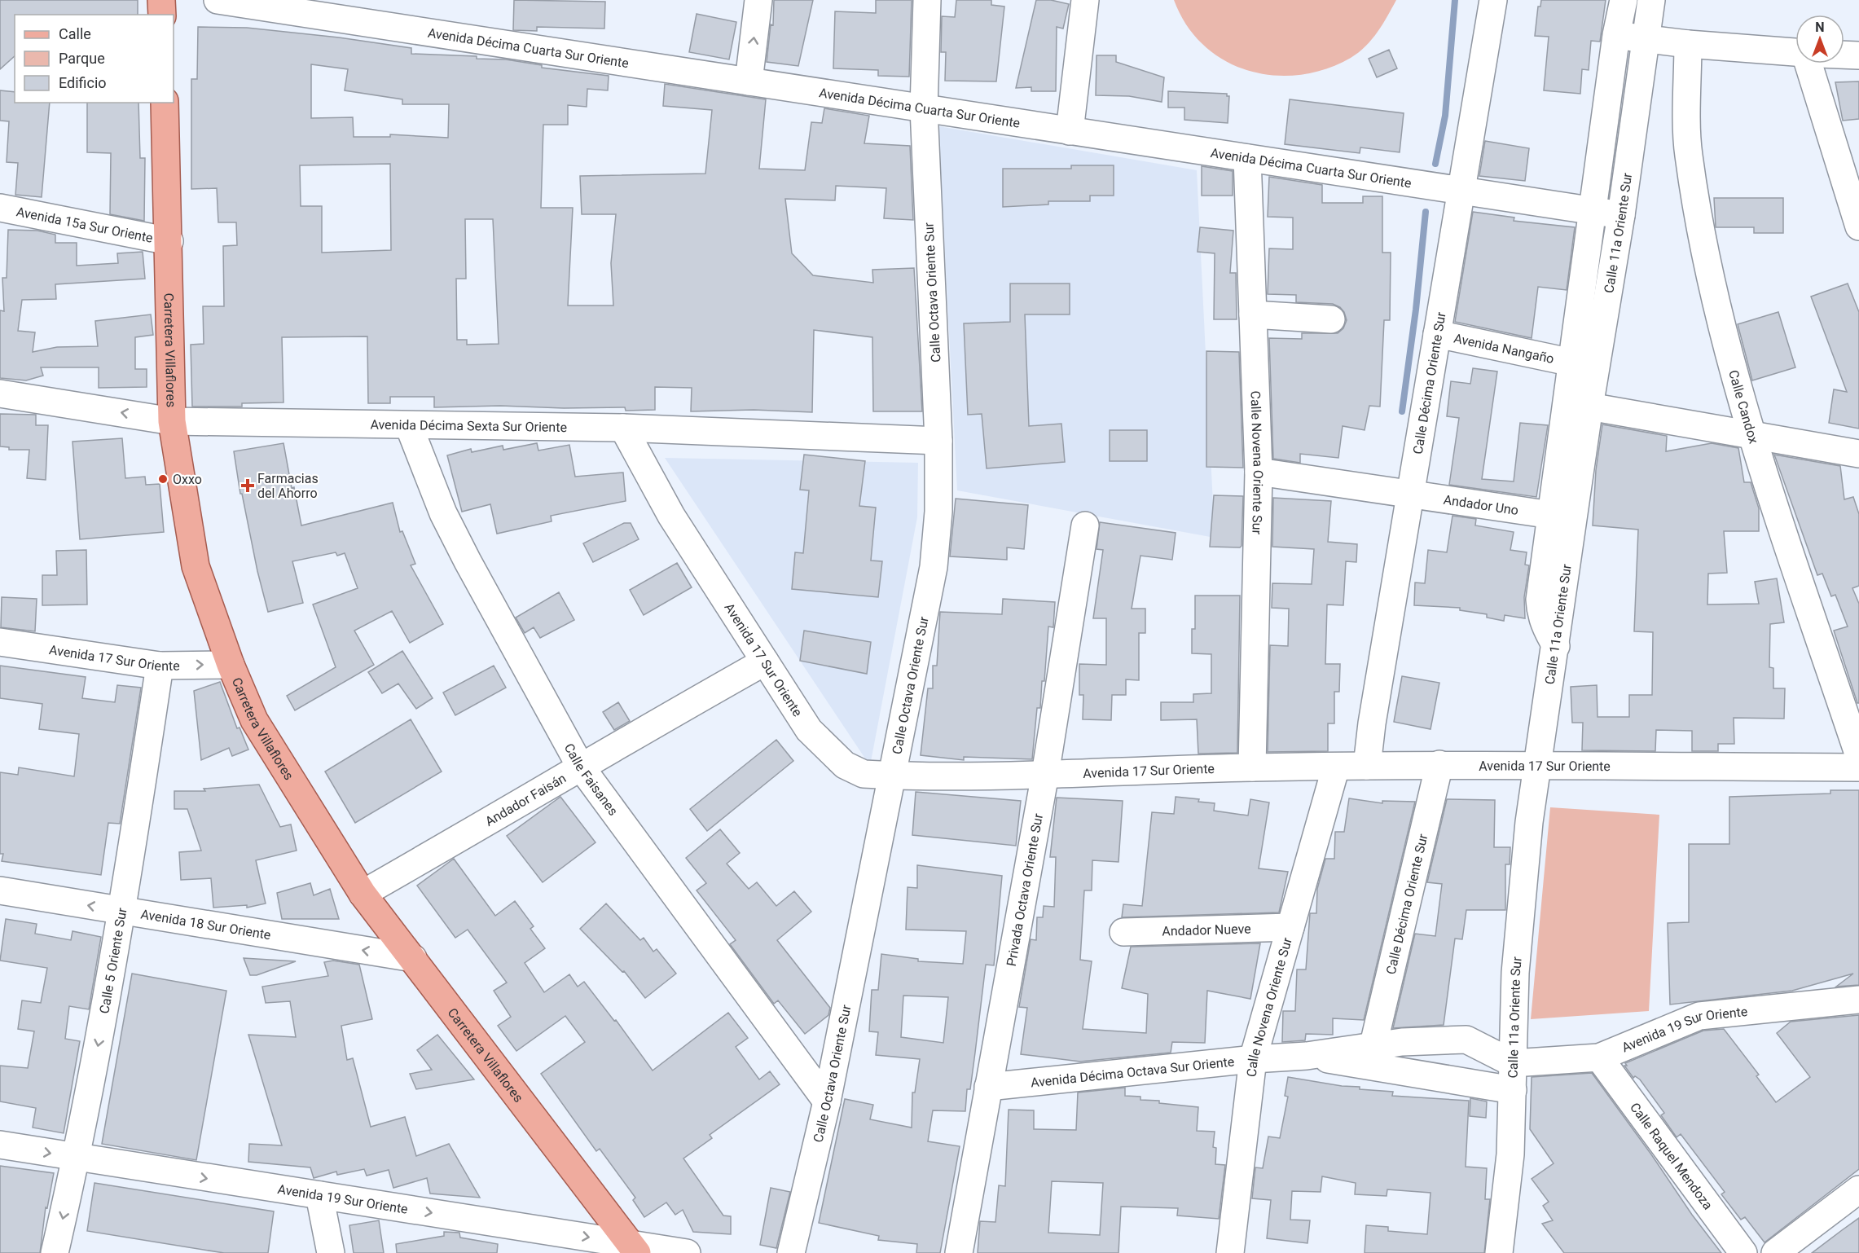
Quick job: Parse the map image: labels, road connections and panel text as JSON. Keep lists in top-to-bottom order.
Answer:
{
  "streets": {
    "main road": ["Carretera Villaflores"],
    "street": [
      "Avenida Décima Cuarta Sur Oriente",
      "Avenida 15a Sur Oriente",
      "Calle 11a Oriente Sur",
      "Calle Octava Oriente Sur",
      "Avenida Nangaño",
      "Calle Décima Oriente Sur",
      "Calle Candox",
      "Avenida Décima Sexta Sur Oriente",
      "Calle Novena Oriente Sur",
      "Andador Uno",
      "Avenida 17 Sur Oriente",
      "Calle Faisanes",
      "Andador Faisán",
      "Privada Octava Oriente Sur",
      "Avenida 18 Sur Oriente",
      "Andador Nueve",
      "Calle 5 Oriente Sur",
      "Avenida 19 Sur Oriente",
      "Avenida Décima Octava Sur Oriente",
      "Calle Raquel Mendoza"
    ]
  },
  "crossings": [
    ["Avenida Décima Cuarta Sur Oriente", "Calle 11a Oriente Sur"],
    ["Avenida Décima Cuarta Sur Oriente", "Calle Octava Oriente Sur"],
    ["Avenida Décima Cuarta Sur Oriente", "Calle Décima Oriente Sur"],
    ["Avenida Décima Cuarta Sur Oriente", "Calle Novena Oriente Sur"],
    ["Avenida 15a Sur Oriente", "Carretera Villaflores"],
    ["Calle 11a Oriente Sur", "Avenida Nangaño"],
    ["Calle 11a Oriente Sur", "Andador Uno"],
    ["Calle 11a Oriente Sur", "Avenida 17 Sur Oriente"],
    ["Calle 11a Oriente Sur", "Avenida 19 Sur Oriente"],
    ["Calle 11a Oriente Sur", "Avenida Décima Octava Sur Oriente"],
    ["Calle Octava Oriente Sur", "Avenida Décima Sexta Sur Oriente"],
    ["Calle Octava Oriente Sur", "Avenida 17 Sur Oriente"],
    ["Calle Octava Oriente Sur", "Calle Faisanes"],
    ["Avenida Nangaño", "Calle Décima Oriente Sur"],
    ["Carretera Villaflores", "Avenida Décima Sexta Sur Oriente"],
    ["Carretera Villaflores", "Avenida 17 Sur Oriente"],
    ["Carretera Villaflores", "Andador Faisán"],
    ["Carretera Villaflores", "Avenida 18 Sur Oriente"],
    ["Carretera Villaflores", "Avenida 19 Sur Oriente"],
    ["Calle Décima Oriente Sur", "Andador Uno"],
    ["Calle Décima Oriente Sur", "Avenida 17 Sur Oriente"],
    ["Calle Décima Oriente Sur", "Avenida Décima Octava Sur Oriente"],
    ["Avenida Décima Sexta Sur Oriente", "Avenida 17 Sur Oriente"],
    ["Avenida Décima Sexta Sur Oriente", "Calle Faisanes"],
    ["Calle Novena Oriente Sur", "Avenida 17 Sur Oriente"],
    ["Calle Novena Oriente Sur", "Andador Nueve"],
    ["Calle Novena Oriente Sur", "Avenida Décima Octava Sur Oriente"],
    ["Avenida 17 Sur Oriente", "Andador Faisán"],
    ["Avenida 17 Sur Oriente", "Privada Octava Oriente Sur"],
    ["Avenida 17 Sur Oriente", "Calle 5 Oriente Sur"],
    ["Calle Faisanes", "Andador Faisán"],
    ["Privada Octava Oriente Sur", "Avenida Décima Octava Sur Oriente"],
    ["Avenida 18 Sur Oriente", "Calle 5 Oriente Sur"],
    ["Calle 5 Oriente Sur", "Avenida 19 Sur Oriente"],
    ["Avenida 19 Sur Oriente", "Avenida Décima Octava Sur Oriente"],
    ["Avenida 19 Sur Oriente", "Calle Raquel Mendoza"]
  ],
  "one_way": ["Avenida 18 Sur Oriente", "Calle 5 Oriente Sur", "Avenida 19 Sur Oriente"],
  "places": {
    "other": ["Oxxo"],
    "health": ["Farmacias del Ahorro"]
  },
  "legend": ["Calle", "Parque", "Edificio"],
  "north": "top"
}
